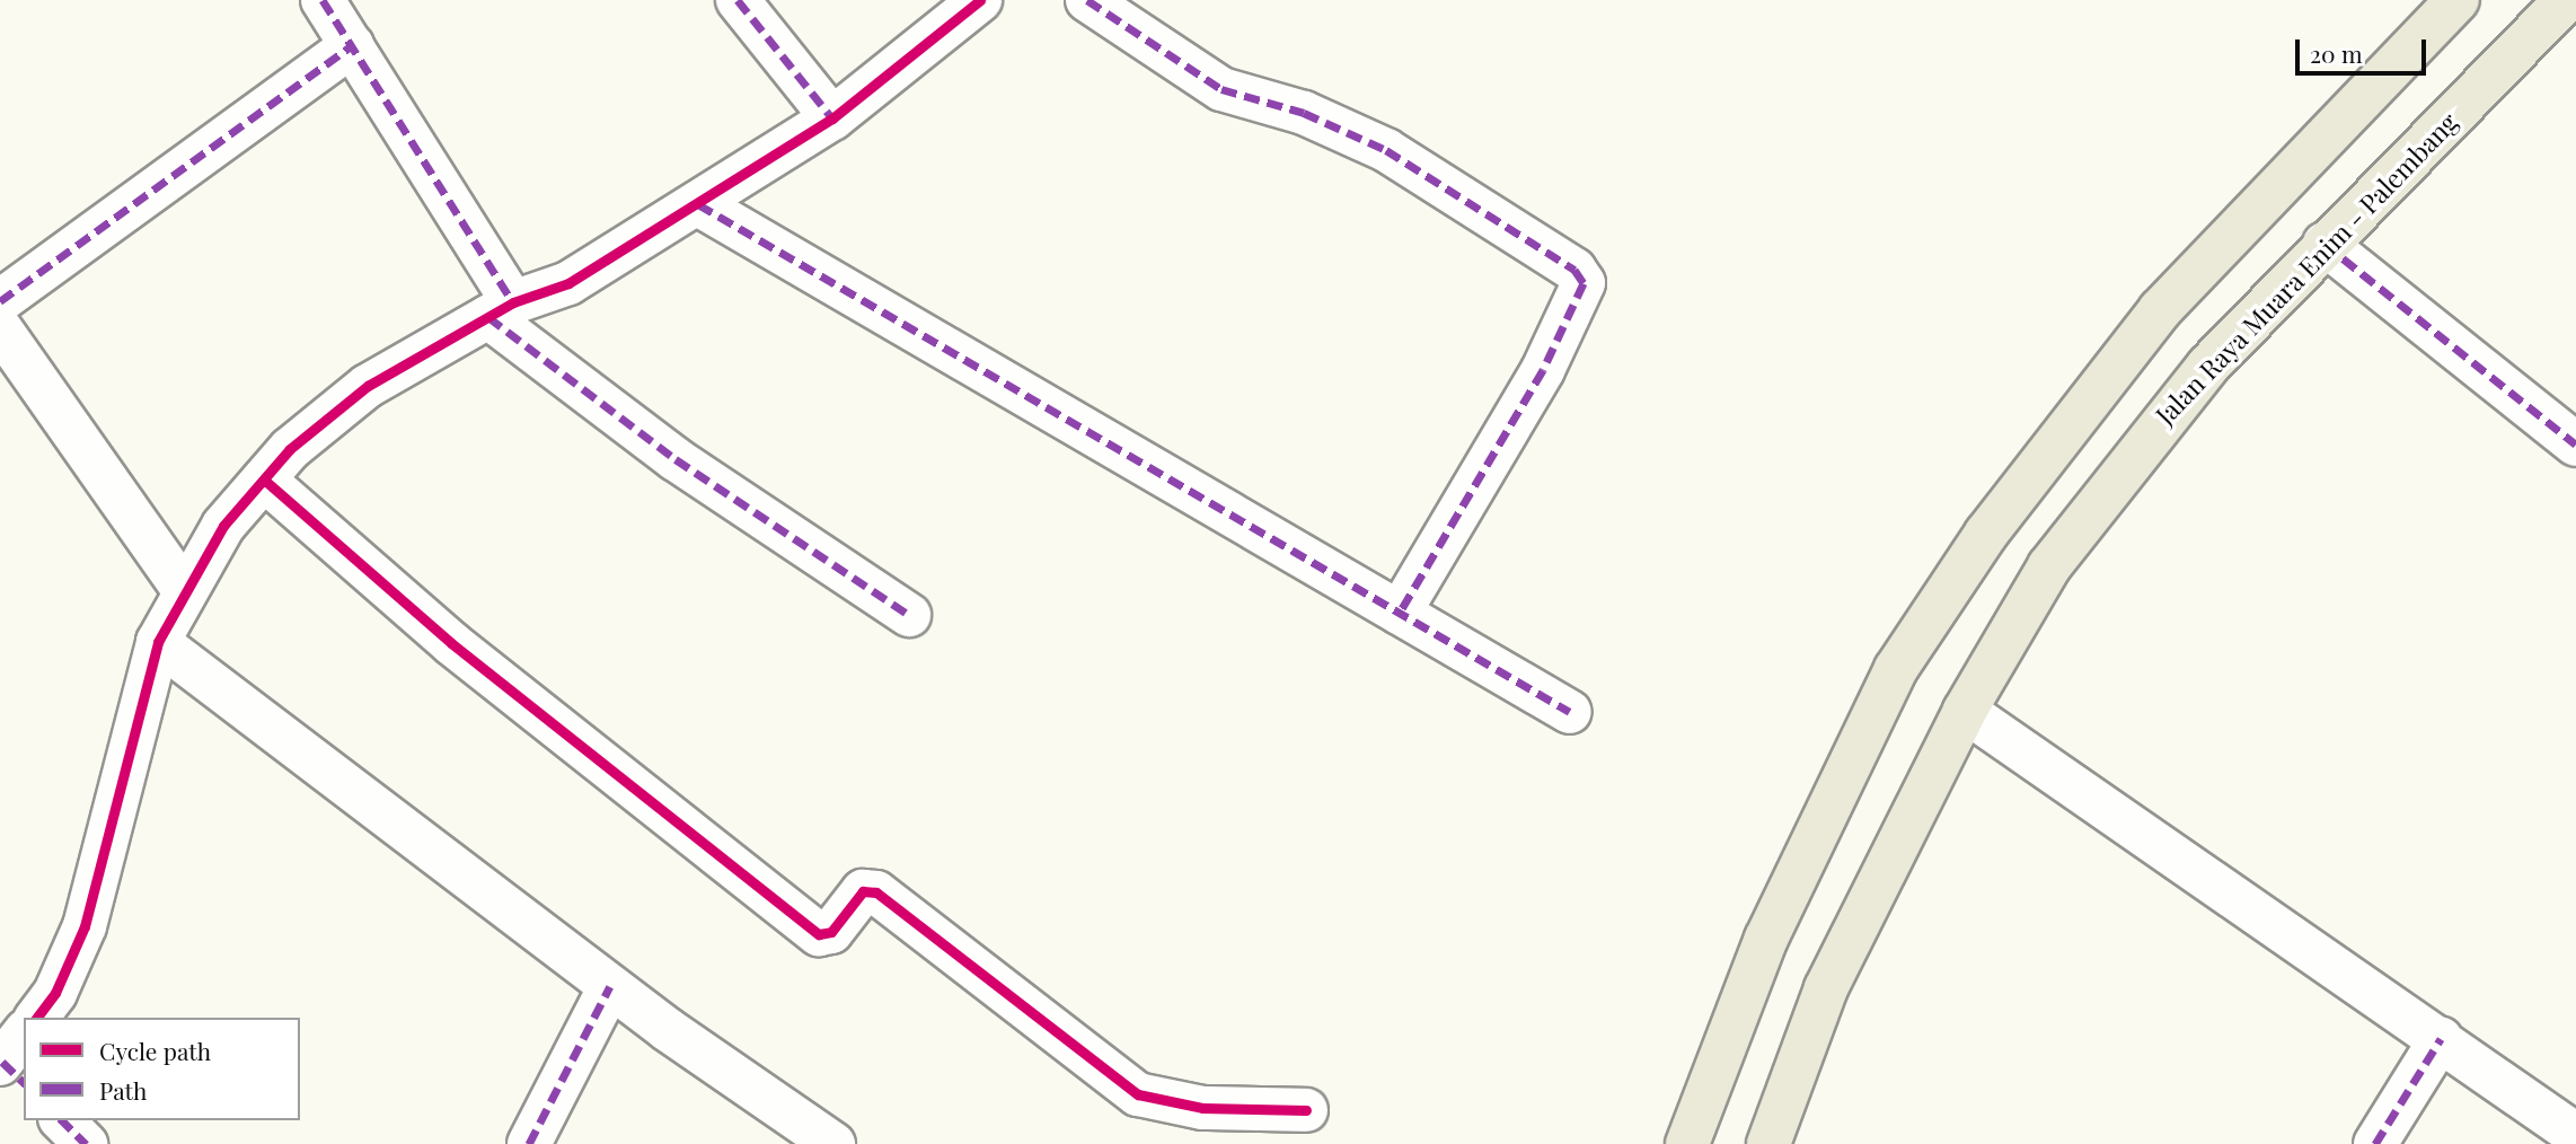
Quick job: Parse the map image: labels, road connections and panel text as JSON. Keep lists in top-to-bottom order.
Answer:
{
  "streets": {
    "main road": ["Jalan Raya Muara Enim - Palembang"]
  },
  "legend": ["Cycle path", "Path"],
  "scale_bar": "20 m"
}
